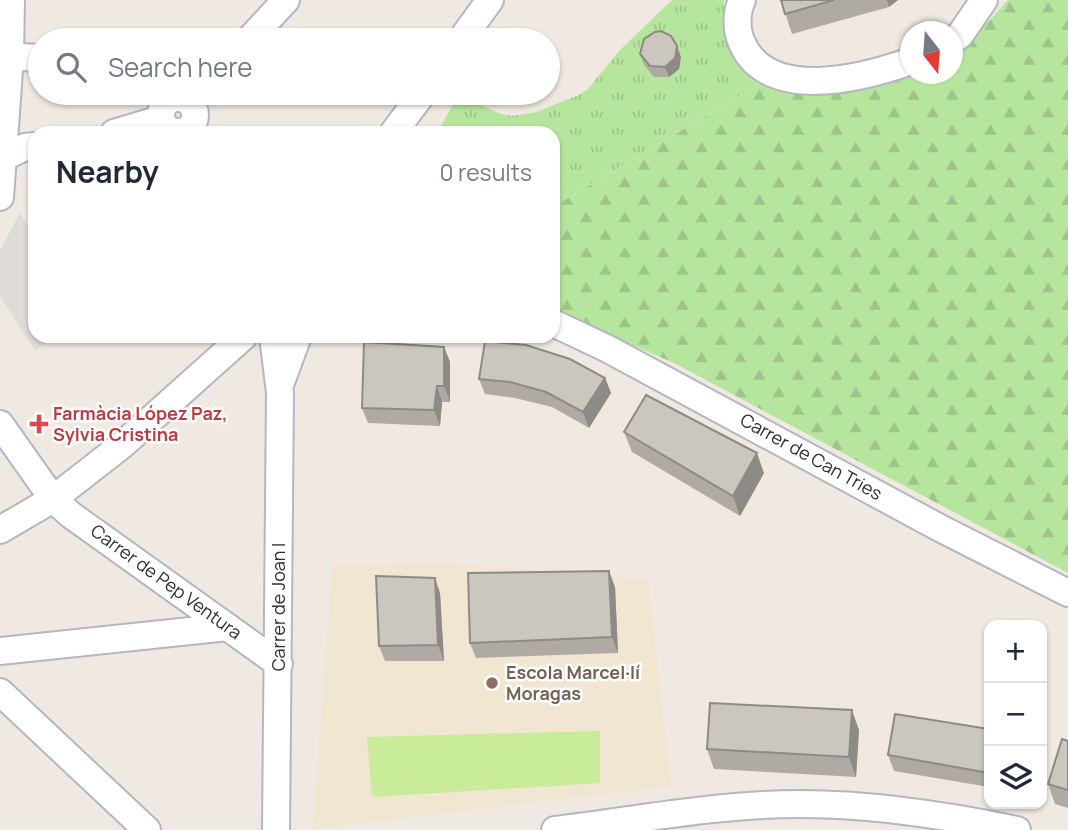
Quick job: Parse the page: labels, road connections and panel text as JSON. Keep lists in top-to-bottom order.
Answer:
{
  "streets": {
    "street": ["Carrer de Can Tries", "Carrer de Pep Ventura", "Carrer de Joan I"]
  },
  "crossings": [
    ["Carrer de Pep Ventura", "Carrer de Joan I"]
  ],
  "places": {
    "health": ["Farmàcia López Paz, Sylvia Cristina"],
    "other": ["Escola Marcel·lí Moragas"]
  },
  "north": "bottom",
  "page": {
    "search": "Search here",
    "heading": ["Nearby", "0 results"],
    "map_buttons": ["+", "−"]
  }
}
